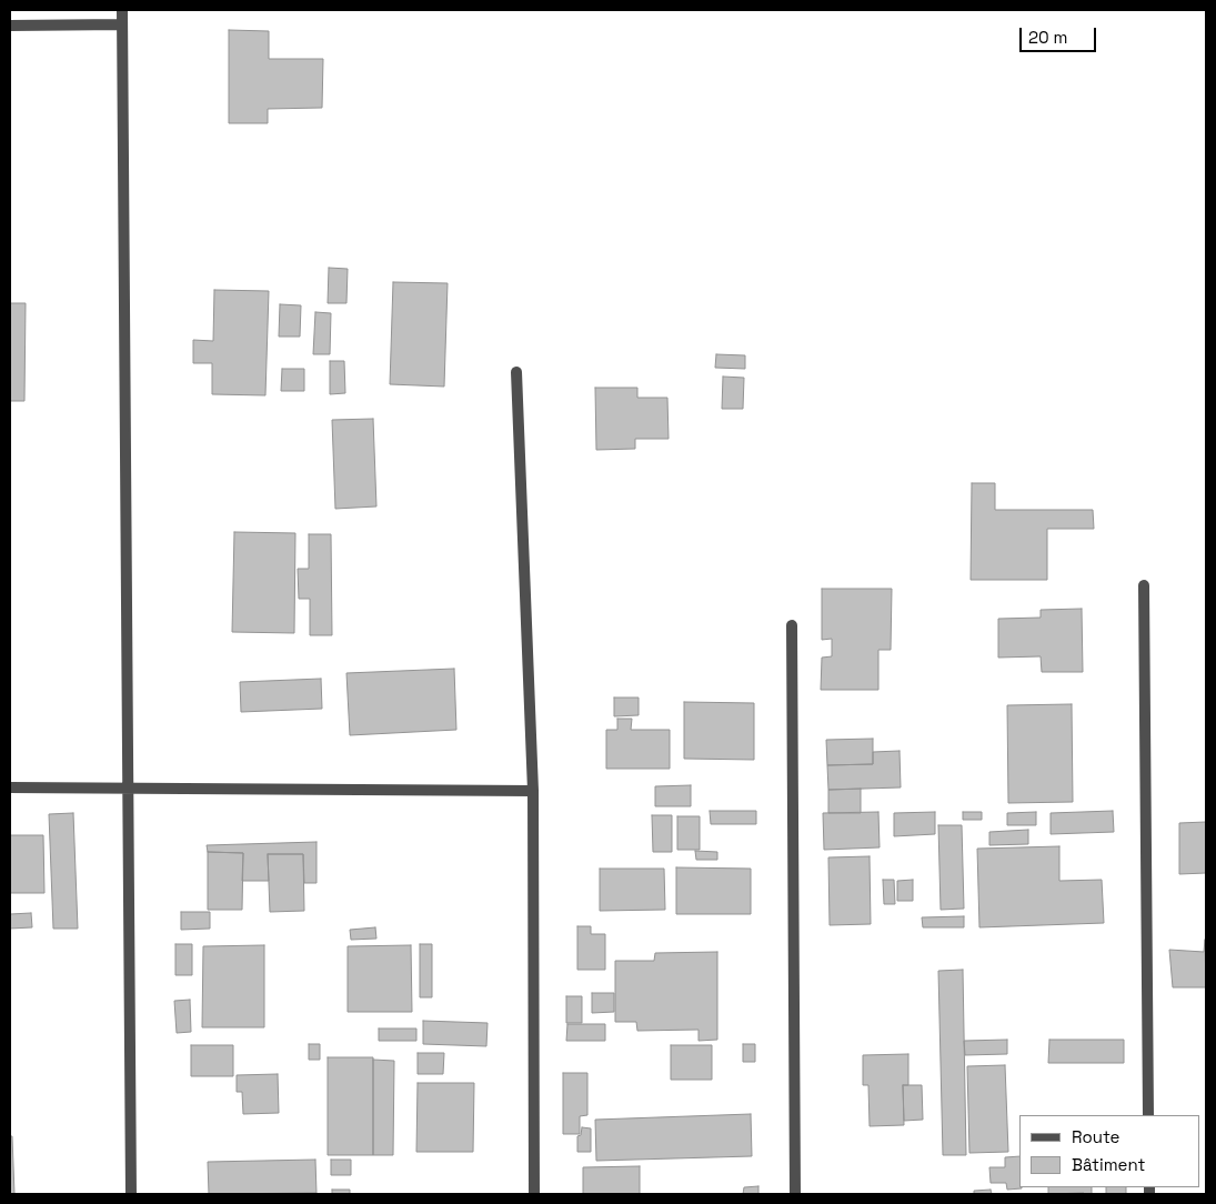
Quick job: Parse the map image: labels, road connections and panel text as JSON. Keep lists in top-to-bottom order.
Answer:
{
  "legend": ["Route", "Bâtiment"],
  "scale_bar": "20 m"
}
